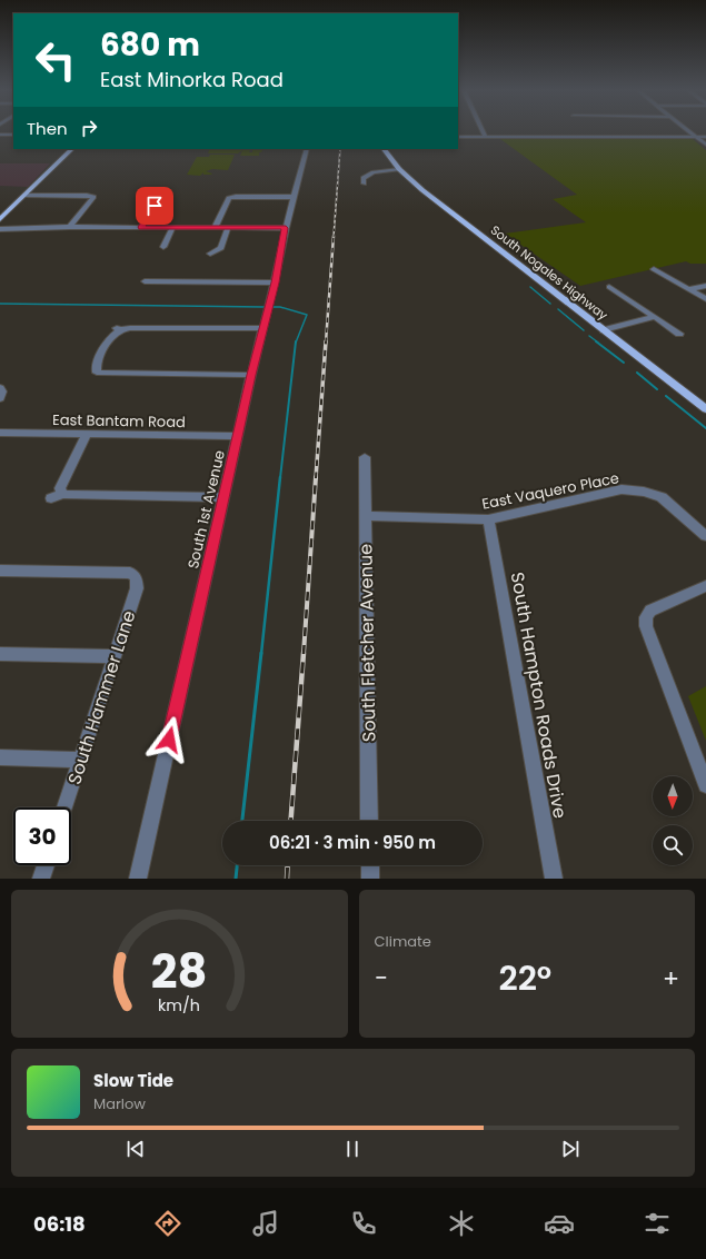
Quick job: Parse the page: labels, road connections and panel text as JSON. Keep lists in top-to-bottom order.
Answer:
{
  "streets": {
    "main road": ["South Nogales Highway"],
    "street": [
      "East Bantam Road",
      "East Vaquero Place",
      "South 1st Avenue",
      "South Fletcher Avenue",
      "South Hampton Roads Drive",
      "South Hammer Lane"
    ]
  },
  "crossings": [
    ["East Bantam Road", "South 1st Avenue"],
    ["East Vaquero Place", "South Fletcher Avenue"],
    ["East Vaquero Place", "South Hampton Roads Drive"]
  ],
  "north": "bottom",
  "page": {
    "turn": ["680 m", "East Minorka Road"],
    "then": "Then",
    "limit": "30",
    "trip": "06:21 · 3 min · 950 m",
    "tile": "Climate",
    "heat": ["−", "22°", "+"],
    "song": ["Slow Tide", "Marlow"],
    "tabs": "06:18",
    "gauge": ["28", "km/h"]
  }
}
